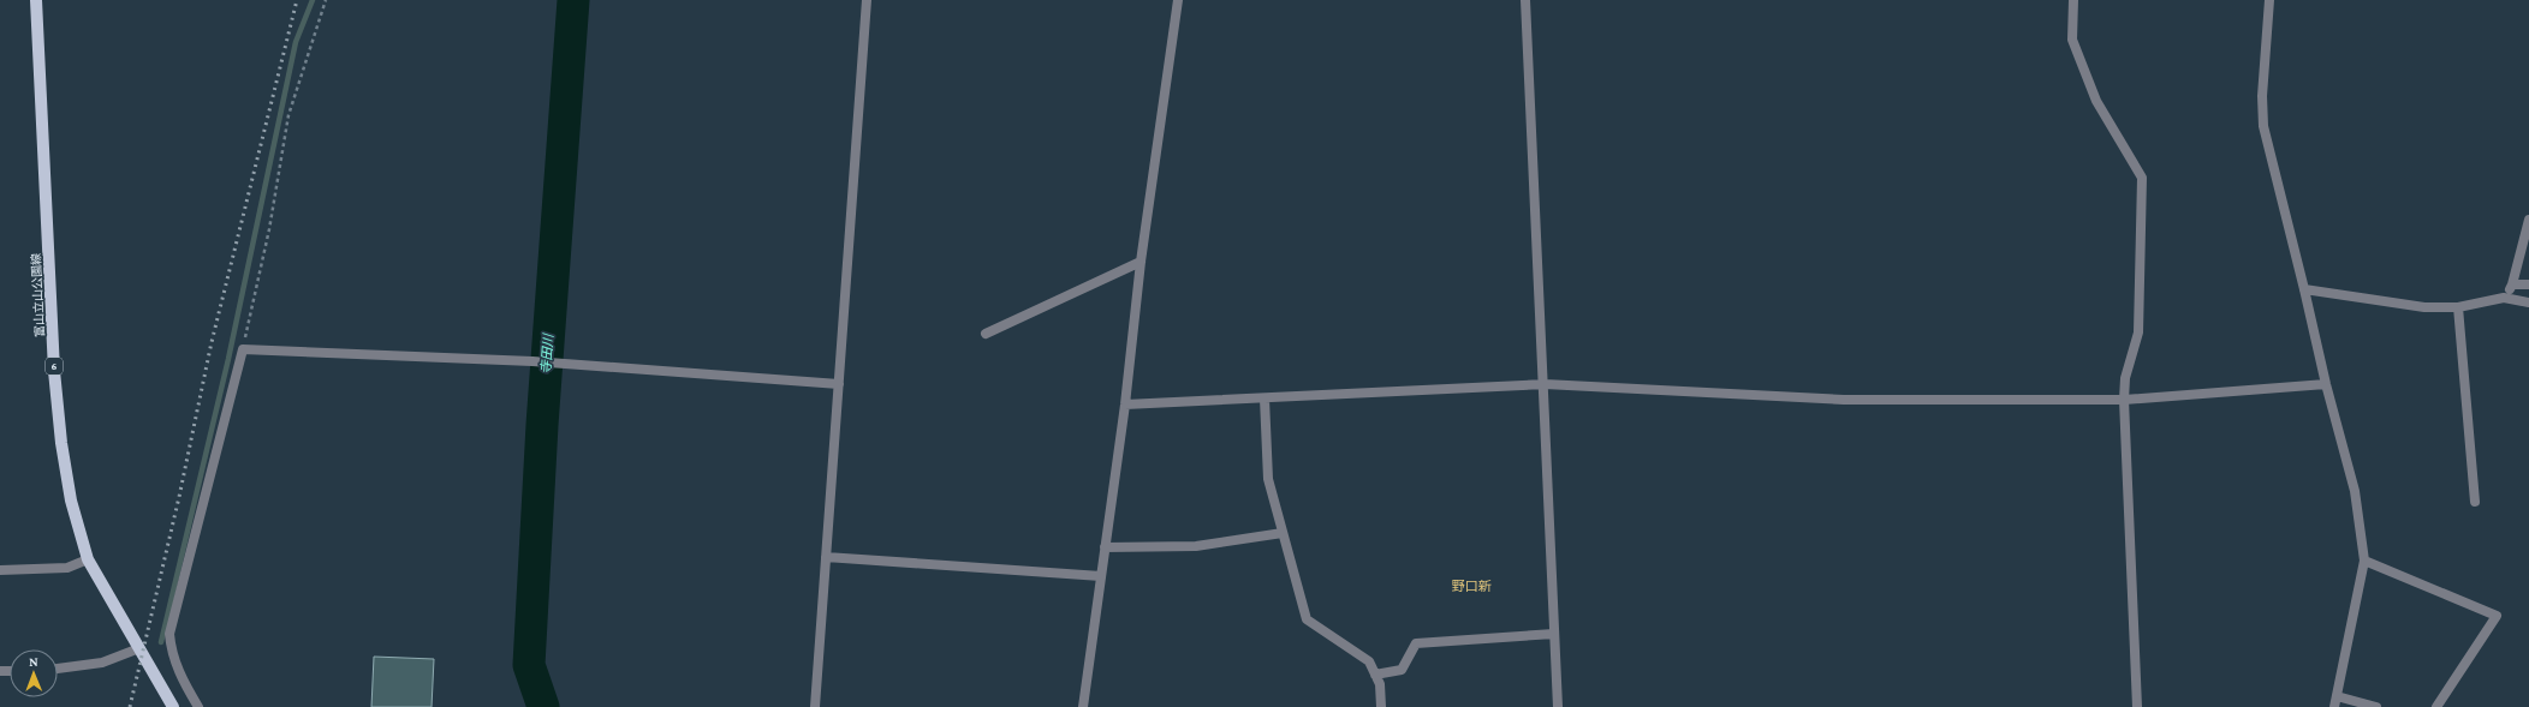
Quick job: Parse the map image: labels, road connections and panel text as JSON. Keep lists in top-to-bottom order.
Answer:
{
  "streets": {
    "main road": ["富山立山公園線", "6"]
  },
  "districts": ["野口新"],
  "water": ["寺田川"],
  "north": "top"
}
